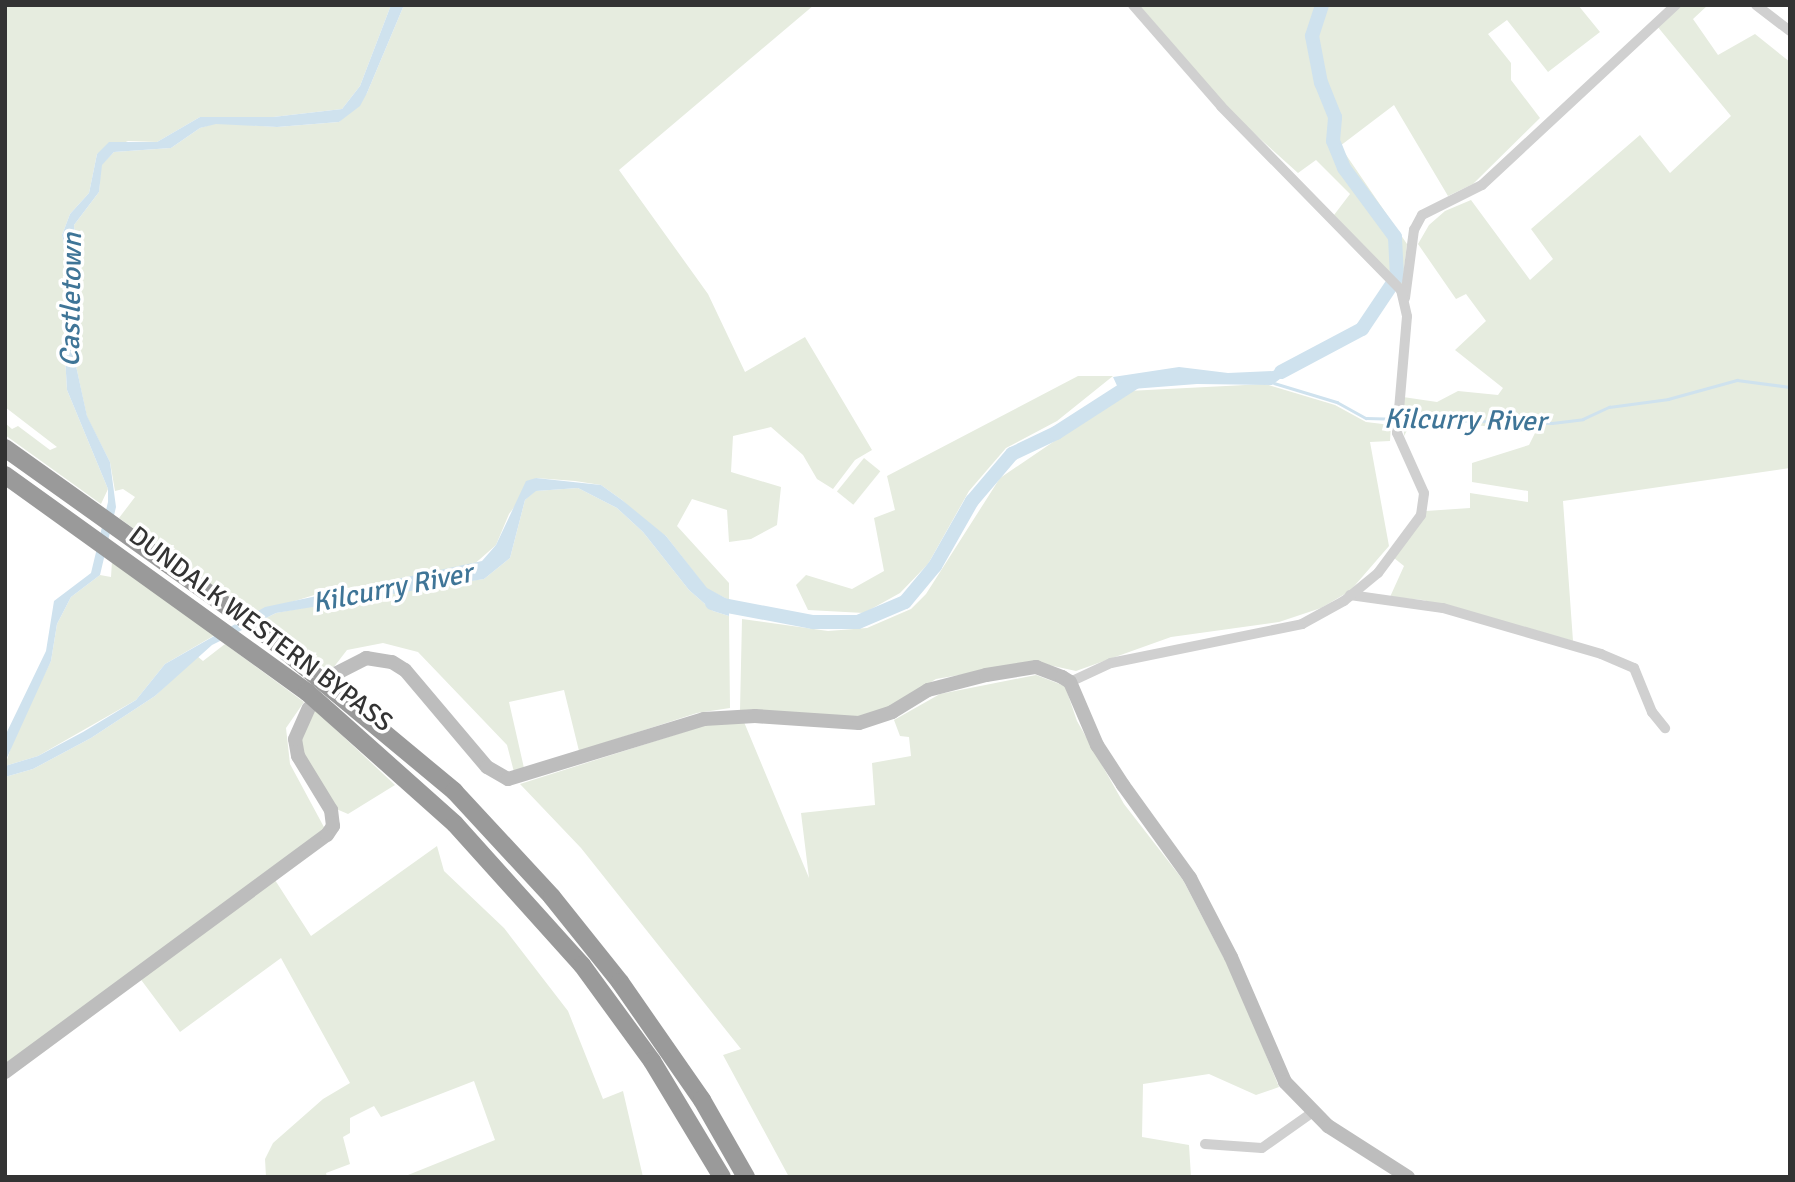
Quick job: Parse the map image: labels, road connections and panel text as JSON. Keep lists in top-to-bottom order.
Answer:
{
  "streets": {
    "highway": ["DUNDALK WESTERN BYPASS"]
  },
  "water": ["Castletown", "Kilcurry River"]
}
